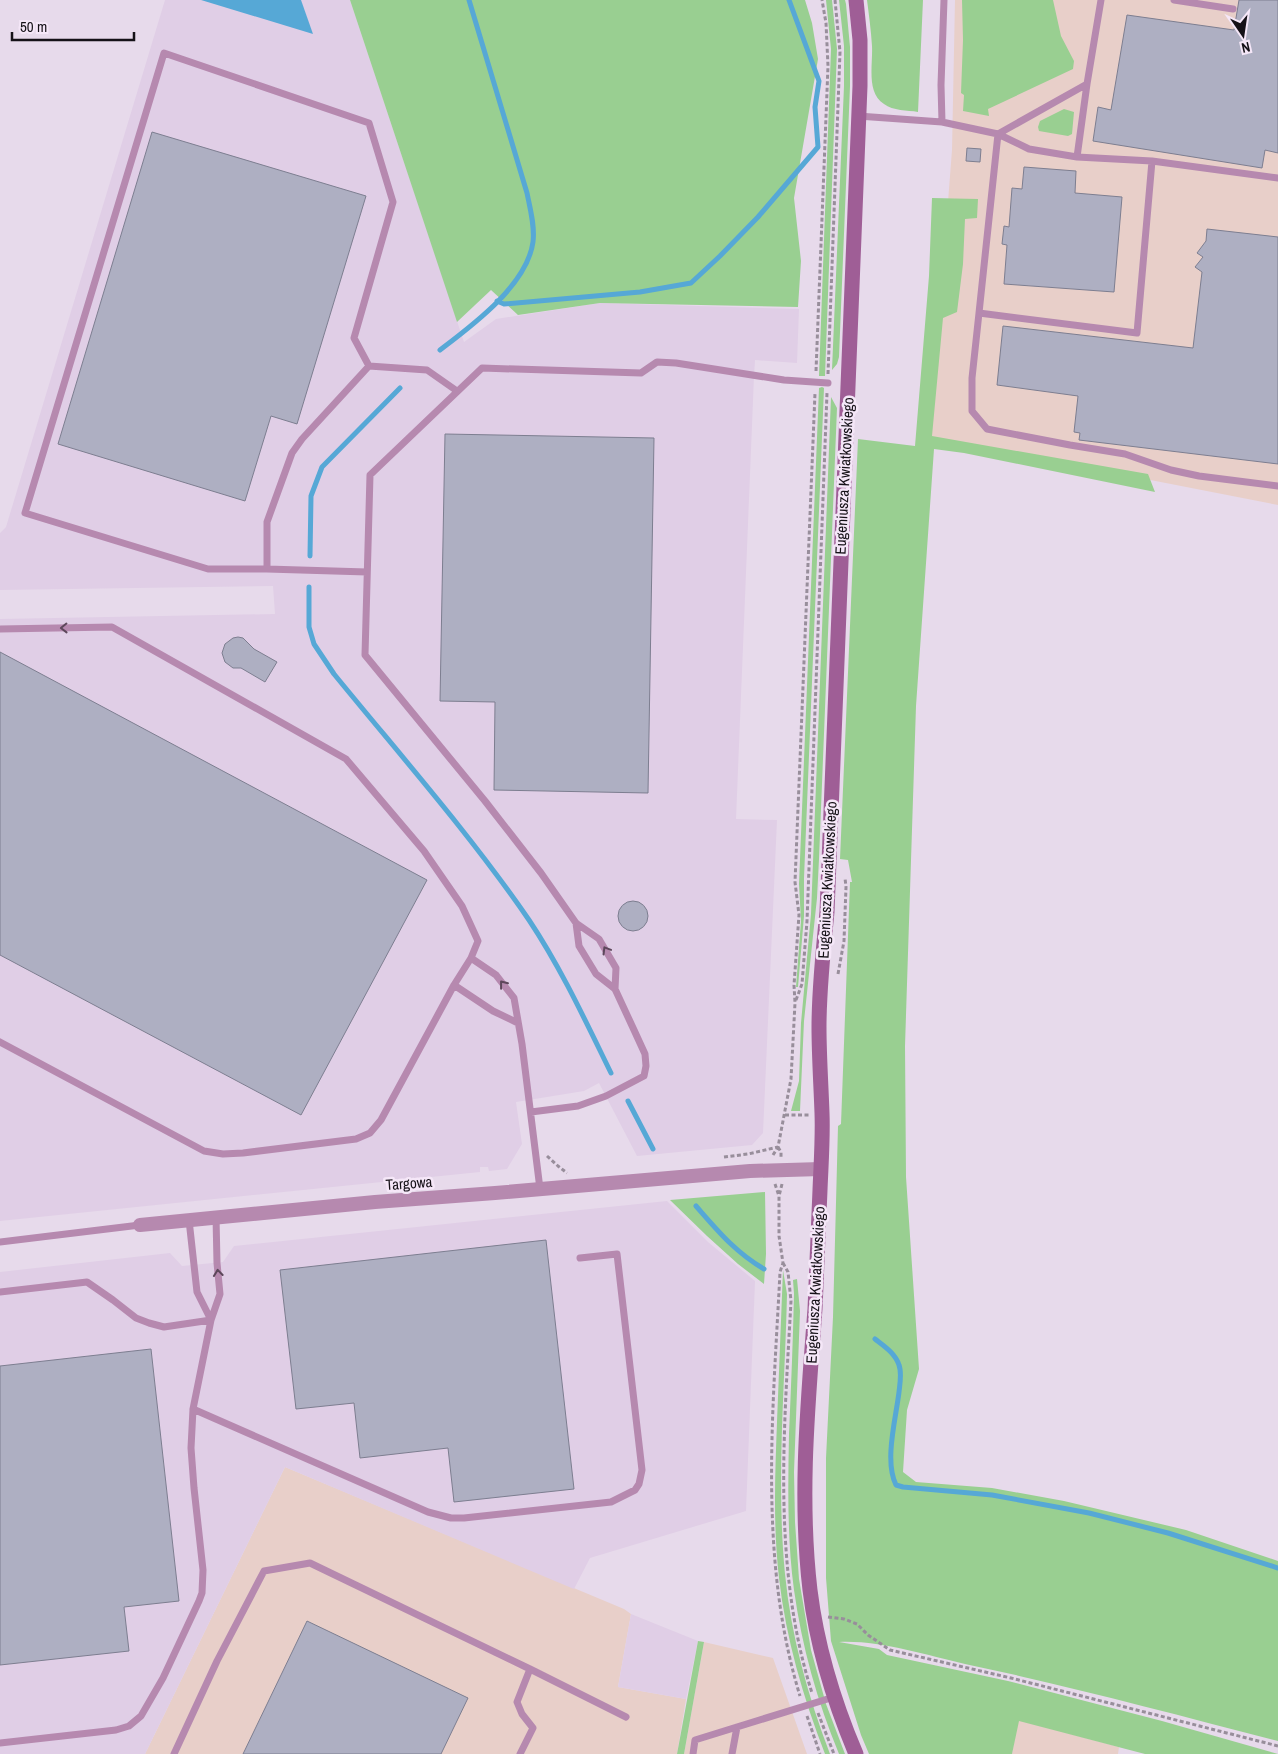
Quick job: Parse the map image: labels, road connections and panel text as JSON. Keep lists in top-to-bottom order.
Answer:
{
  "streets": {
    "main road": ["Eugeniusza Kwiatkowskiego"],
    "street": ["Targowa"]
  },
  "crossings": [
    ["Eugeniusza Kwiatkowskiego", "Targowa"]
  ],
  "scale_bar": "50 m",
  "north": "bottom"
}
